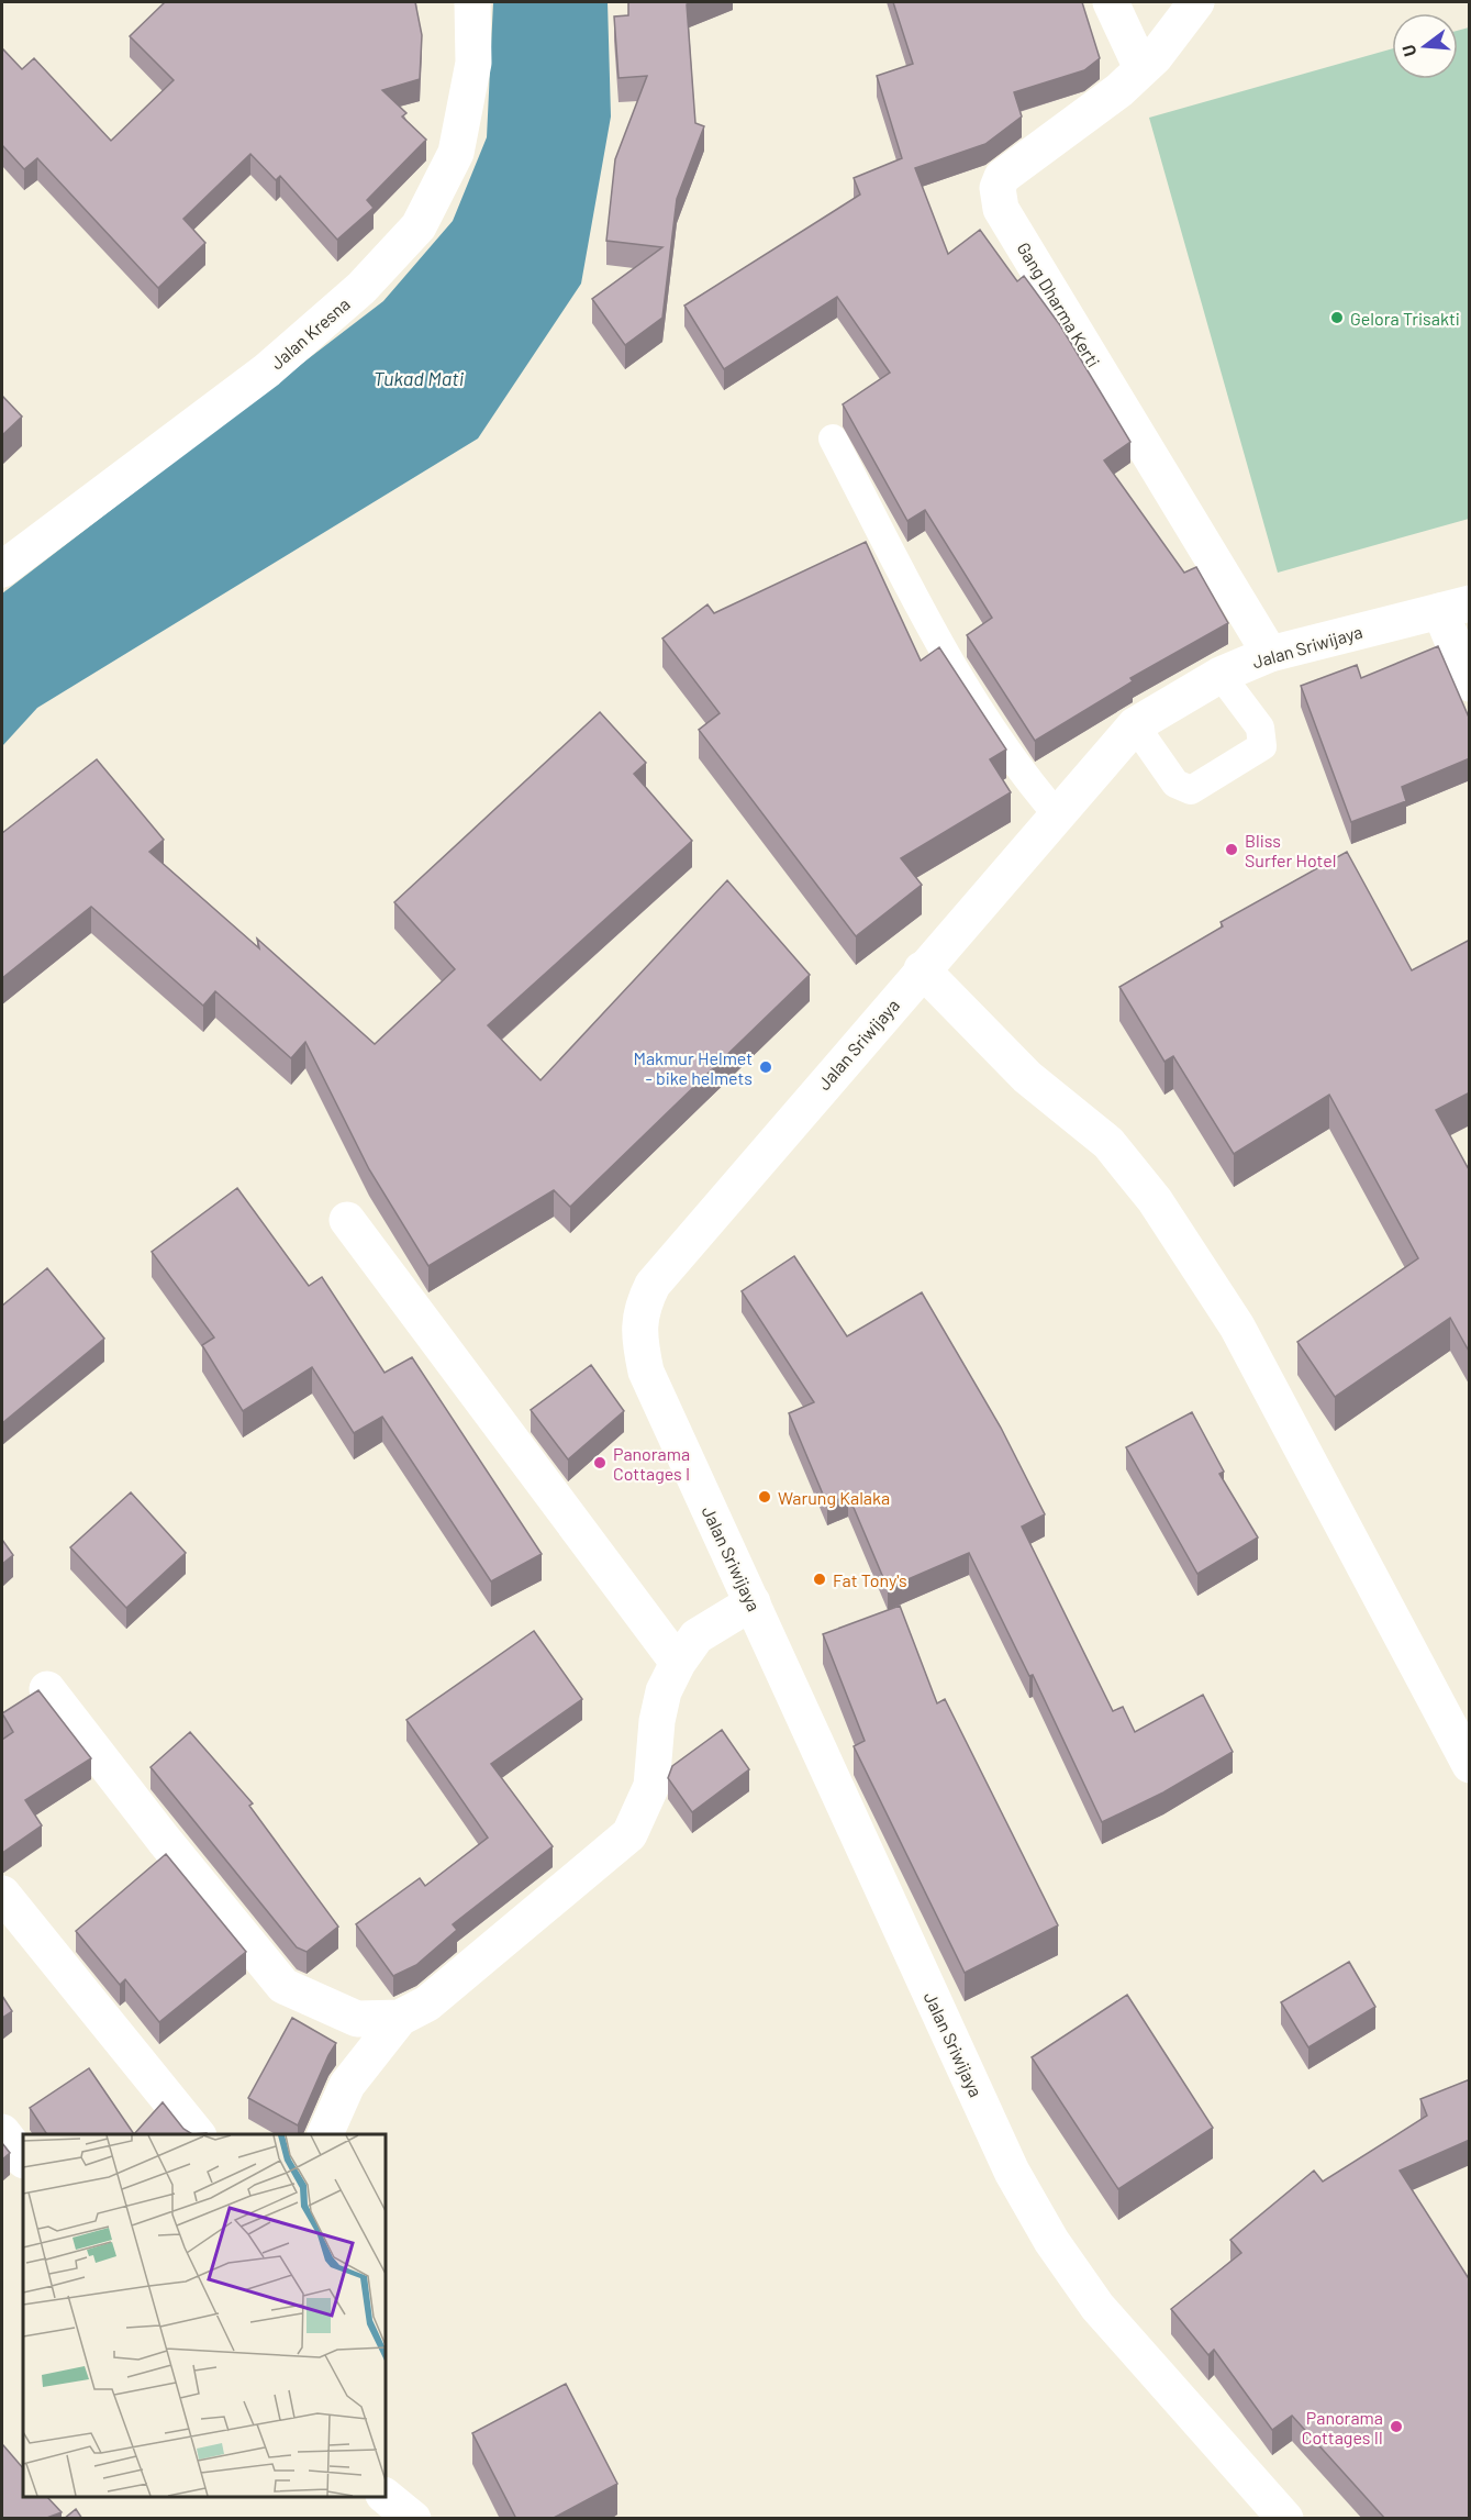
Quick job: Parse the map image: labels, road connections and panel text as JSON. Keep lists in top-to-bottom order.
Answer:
{
  "streets": {
    "street": ["Gang Dharma Kerti", "Jalan Kresna", "Jalan Sriwijaya"]
  },
  "crossings": [
    ["Gang Dharma Kerti", "Jalan Sriwijaya"]
  ],
  "water": ["Tukad Mati"],
  "places": [
    "Gelora Trisakti",
    "Bliss Surfer Hotel",
    "Makmur Helmet - bike helmets",
    "Panorama Cottages I",
    "Warung Kalaka",
    "Fat Tony's",
    "Panorama Cottages II"
  ],
  "north": "left"
}
